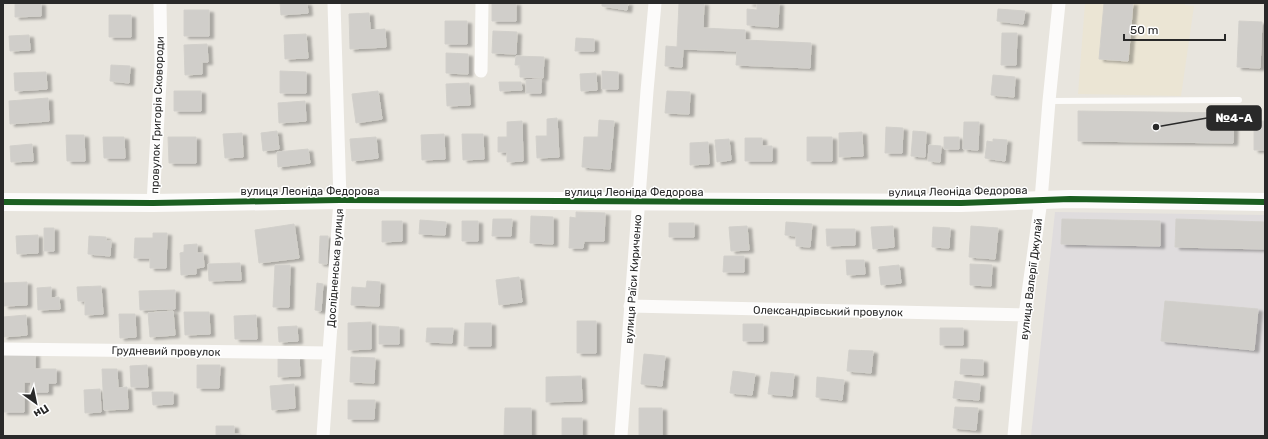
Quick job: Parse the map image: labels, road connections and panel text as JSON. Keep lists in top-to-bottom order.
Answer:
{
  "streets": {
    "street": [
      "провулок Григорія Сковороди",
      "вулиця Леоніда Федорова",
      "Дослідненська вулиця",
      "вулиця Раїси Кириченко",
      "вулиця Валерії Джулай",
      "Олександрівський провулок",
      "Грудневий провулок"
    ]
  },
  "crossings": [
    ["провулок Григорія Сковороди", "вулиця Леоніда Федорова"],
    ["вулиця Леоніда Федорова", "Дослідненська вулиця"],
    ["вулиця Леоніда Федорова", "вулиця Раїси Кириченко"],
    ["вулиця Леоніда Федорова", "вулиця Валерії Джулай"],
    ["Дослідненська вулиця", "Грудневий провулок"],
    ["вулиця Раїси Кириченко", "Олександрівський провулок"],
    ["вулиця Валерії Джулай", "Олександрівський провулок"]
  ],
  "places": ["№4-А"],
  "scale_bar": "50 m",
  "north": "bottom right"
}
